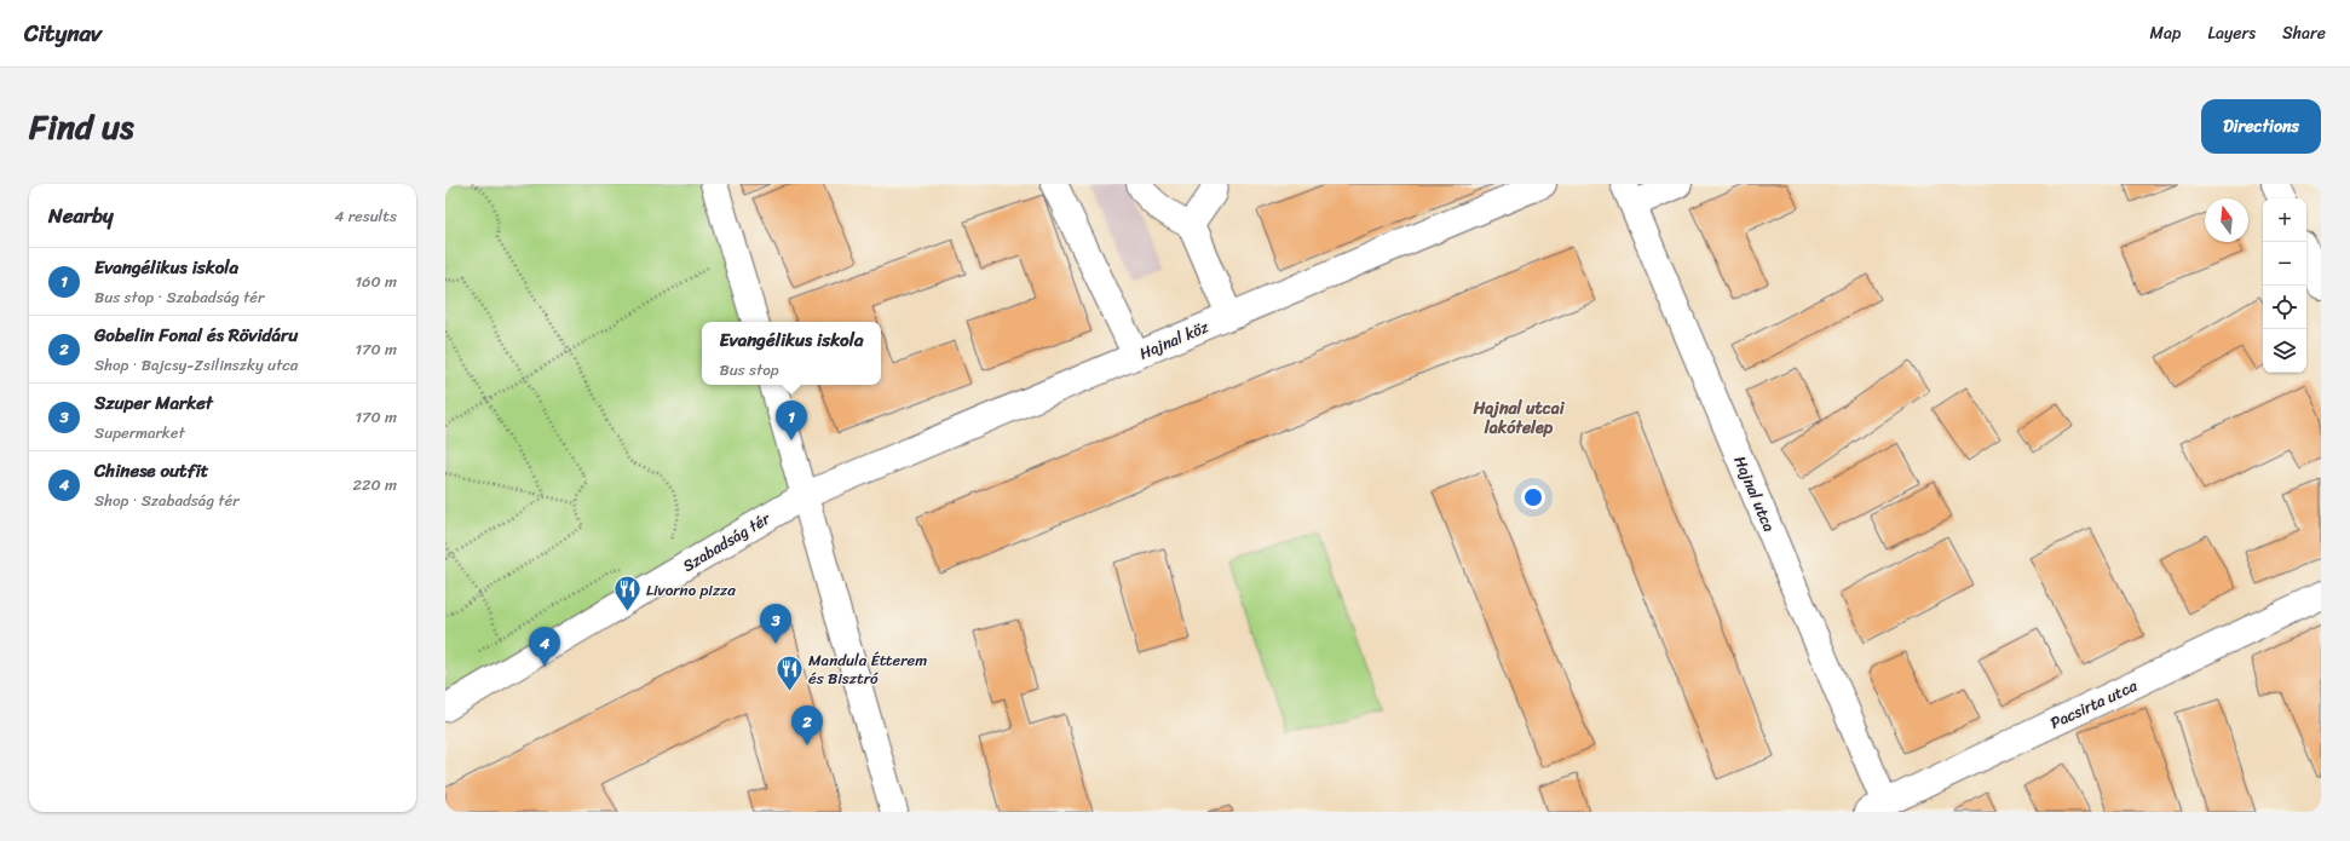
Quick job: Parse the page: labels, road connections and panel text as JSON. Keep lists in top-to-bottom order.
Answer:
{
  "streets": {
    "street": [
      "Hajnal köz",
      "Hajnal utca",
      "Szabadság tér",
      "Pacsirta utca"
    ]
  },
  "crossings": [
    ["Hajnal köz", "Szabadság tér"],
    ["Hajnal utca", "Pacsirta utca"]
  ],
  "districts": ["Hajnal utcai lakótelep"],
  "places": {
    "restaurant": ["Livorno pizza", "Mandula Étterem és Bisztró"]
  },
  "north": "top",
  "page": {
    "header": "Citynav",
    "nav": ["Map", "Layers", "Share"],
    "title": "Find us",
    "buttons": "Directions",
    "heading": ["Nearby", "4 results"],
    "map_buttons": ["+", "−"],
    "list": [
      {
        "mark": "1",
        "name": "Evangélikus iskola",
        "note": "Bus stop · Szabadság tér",
        "value": "160 m"
      },
      {
        "mark": "2",
        "name": "Gobelin Fonal és Rövidáru",
        "note": "Shop · Bajcsy-Zsilinszky utca",
        "value": "170 m"
      },
      {
        "mark": "3",
        "name": "Szuper Market",
        "note": "Supermarket",
        "value": "170 m"
      },
      {
        "mark": "4",
        "name": "Chinese outfit",
        "note": "Shop · Szabadság tér",
        "value": "220 m"
      }
    ],
    "popup": ["Evangélikus iskola", "Bus stop"],
    "pins": [
      "1",
      "3",
      "4",
      "2"
    ]
  }
}
